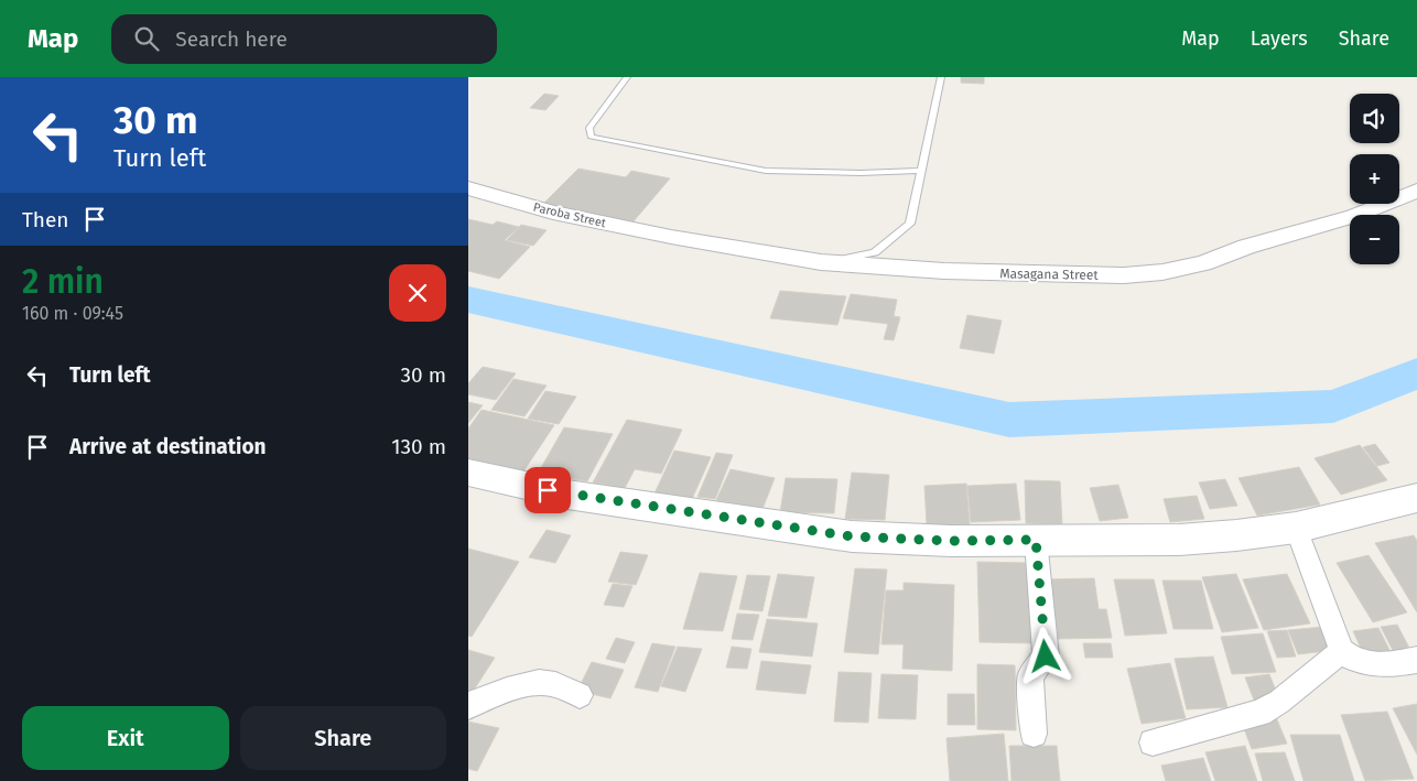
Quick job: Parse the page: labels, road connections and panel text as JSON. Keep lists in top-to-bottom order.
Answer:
{
  "streets": {
    "street": ["Paroba Street", "Masagana Street"]
  },
  "crossings": [
    ["Paroba Street", "Masagana Street"]
  ],
  "page": {
    "header": "Map",
    "search": "Search here",
    "nav": ["Map", "Layers", "Share"],
    "turn": ["30 m", "Turn left"],
    "map_buttons": ["+", "−"],
    "then": "Then",
    "heading": ["2 min", "160 m · 09:45"],
    "list": [
      {
        "name": "Turn left",
        "value": "30 m"
      },
      {
        "name": "Arrive at destination",
        "value": "130 m"
      }
    ],
    "buttons": ["Exit", "Share"]
  }
}
